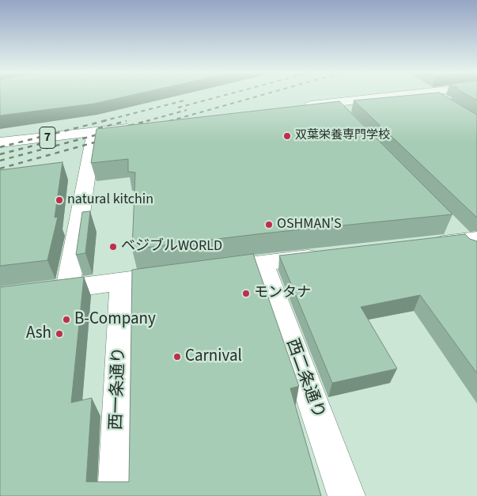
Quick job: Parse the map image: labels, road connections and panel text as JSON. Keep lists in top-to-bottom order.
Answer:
{
  "streets": {
    "street": ["7", "西二条通り", "西一条通り"]
  },
  "places": [
    "双葉栄養専門学校",
    "natural kitchin",
    "OSHMAN'S",
    "ベジブルWORLD",
    "モンタナ",
    "B-Company",
    "Ash",
    "Carnival"
  ]
}
